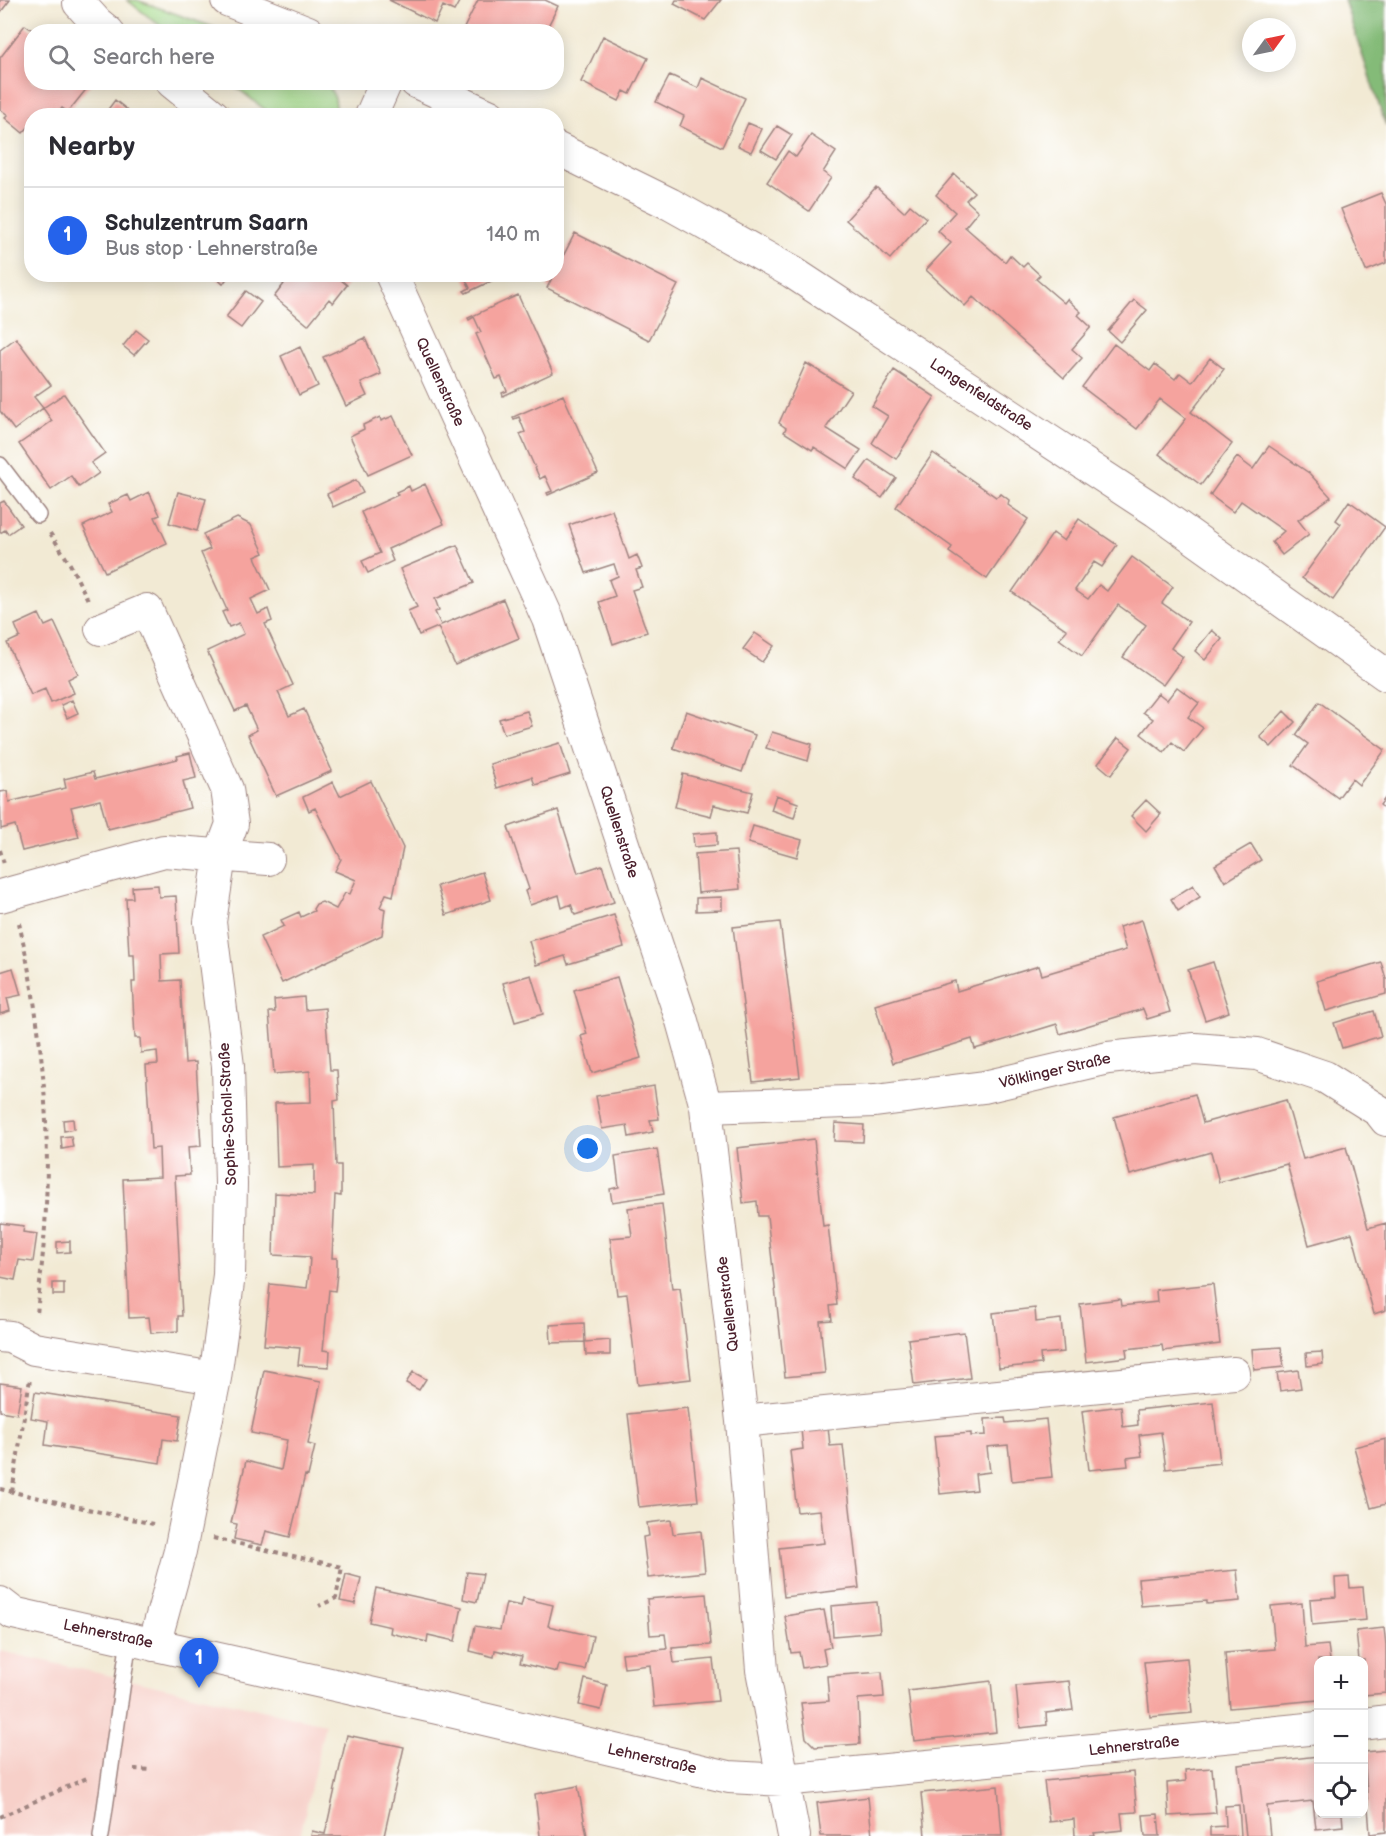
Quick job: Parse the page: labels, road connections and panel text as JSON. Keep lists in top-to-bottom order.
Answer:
{
  "streets": {
    "street": [
      "Quellenstraße",
      "Langenfeldstraße",
      "Völklinger Straße",
      "Sophie-Scholl-Straße",
      "Lehnerstraße"
    ]
  },
  "crossings": [
    ["Quellenstraße", "Völklinger Straße"],
    ["Quellenstraße", "Lehnerstraße"],
    ["Sophie-Scholl-Straße", "Lehnerstraße"]
  ],
  "north": "top right",
  "page": {
    "search": "Search here",
    "heading": "Nearby",
    "list": [
      {
        "mark": "1",
        "name": "Schulzentrum Saarn",
        "note": "Bus stop · Lehnerstraße",
        "value": "140 m"
      }
    ],
    "pins": "1",
    "map_buttons": ["+", "−"]
  }
}
